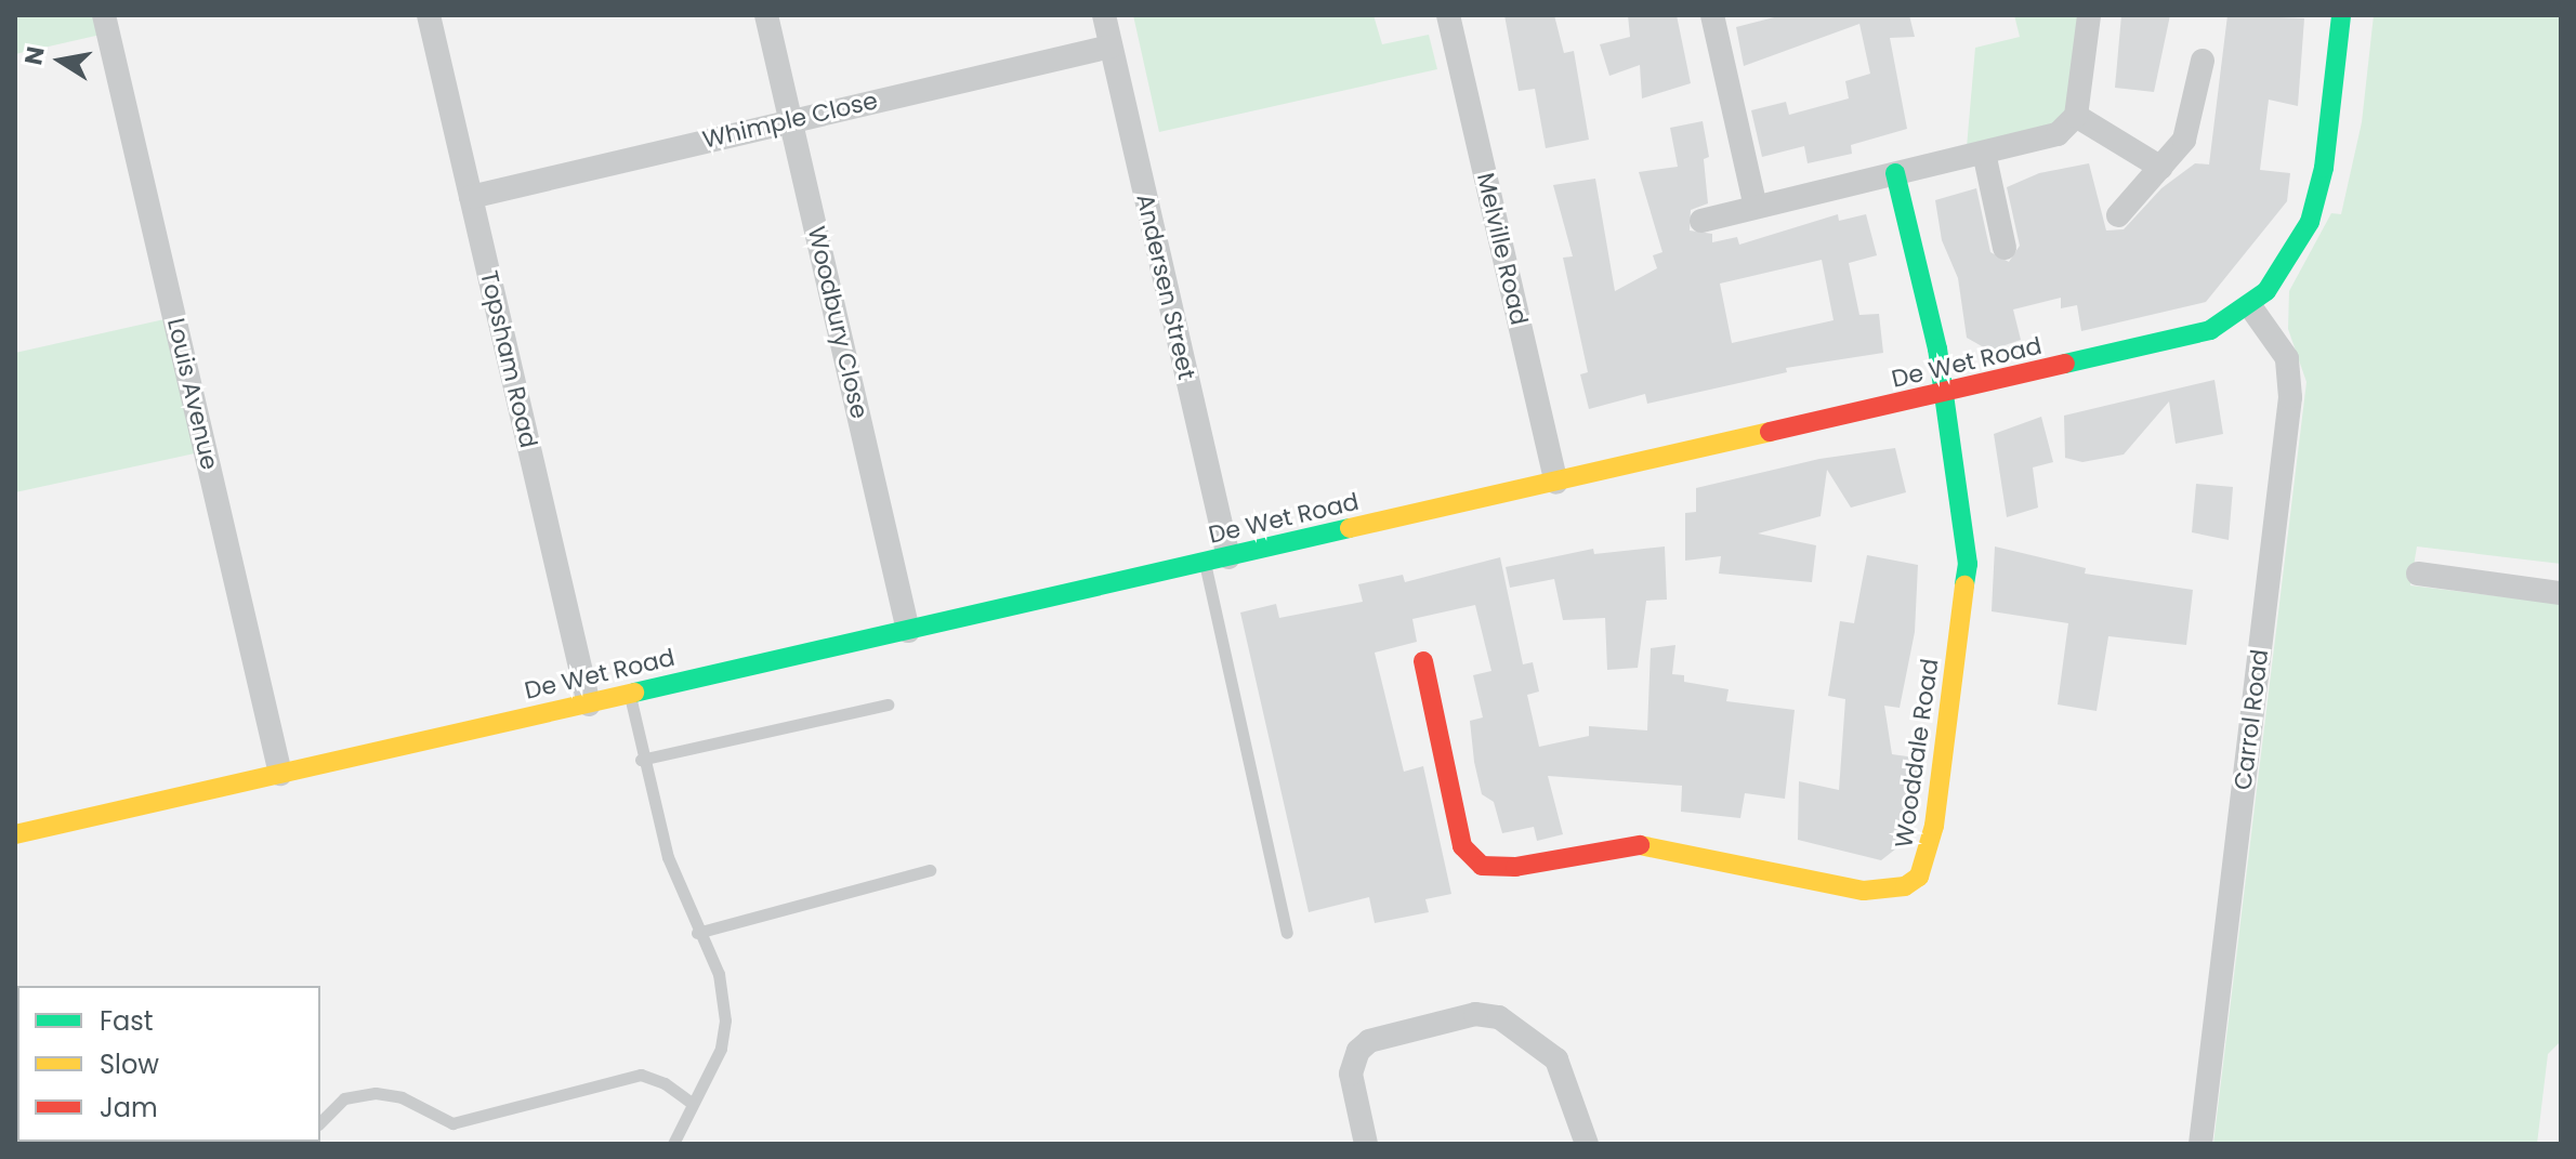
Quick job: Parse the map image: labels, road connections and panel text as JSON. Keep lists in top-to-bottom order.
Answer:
{
  "streets": {
    "street": [
      "Whimple Close",
      "Melville Road",
      "Andersen Street",
      "Woodbury Close",
      "Topsham Road",
      "De Wet Road",
      "Louis Avenue",
      "Carrol Road",
      "Wooddale Road"
    ]
  },
  "crossings": [
    ["Whimple Close", "Andersen Street"],
    ["Whimple Close", "Woodbury Close"],
    ["Whimple Close", "Topsham Road"],
    ["Melville Road", "De Wet Road"],
    ["Andersen Street", "De Wet Road"],
    ["Woodbury Close", "De Wet Road"],
    ["Topsham Road", "De Wet Road"],
    ["De Wet Road", "Louis Avenue"],
    ["De Wet Road", "Carrol Road"],
    ["De Wet Road", "Wooddale Road"]
  ],
  "legend": ["Fast", "Slow", "Jam"],
  "north": "left"
}
